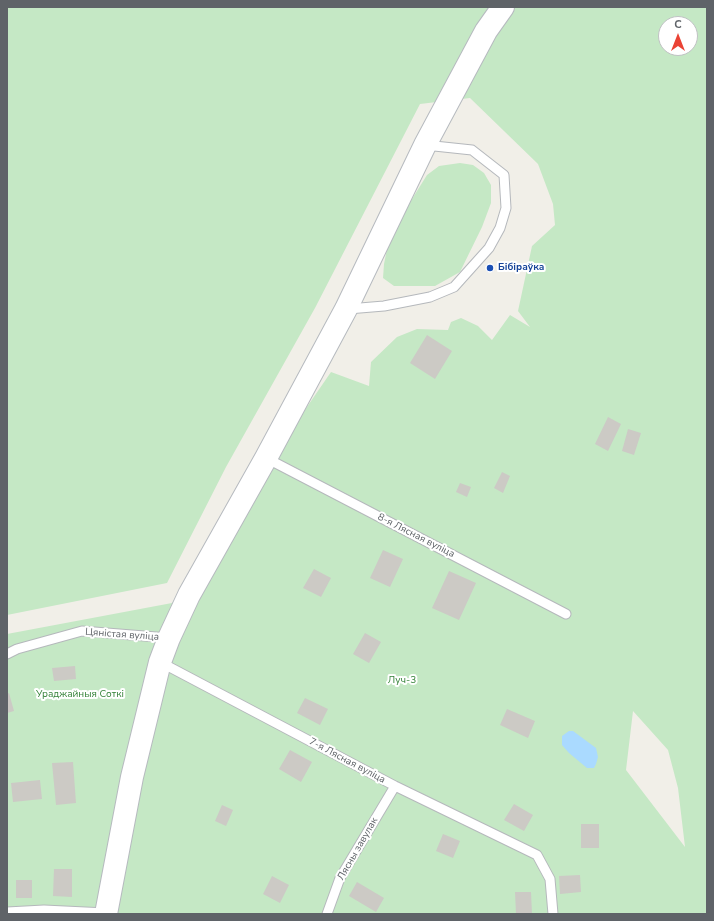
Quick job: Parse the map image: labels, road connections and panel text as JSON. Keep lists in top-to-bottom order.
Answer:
{
  "streets": {
    "lane": [
      "8-я Лясная вуліца",
      "Цяністая вуліца",
      "7-я Лясная вуліца",
      "Лясны завулак"
    ]
  },
  "crossings": [
    ["7-я Лясная вуліца", "Лясны завулак"]
  ],
  "parks": ["Луч-3", "Ураджайныя Соткі"],
  "places": ["Бібіраўка"],
  "north": "top"
}
